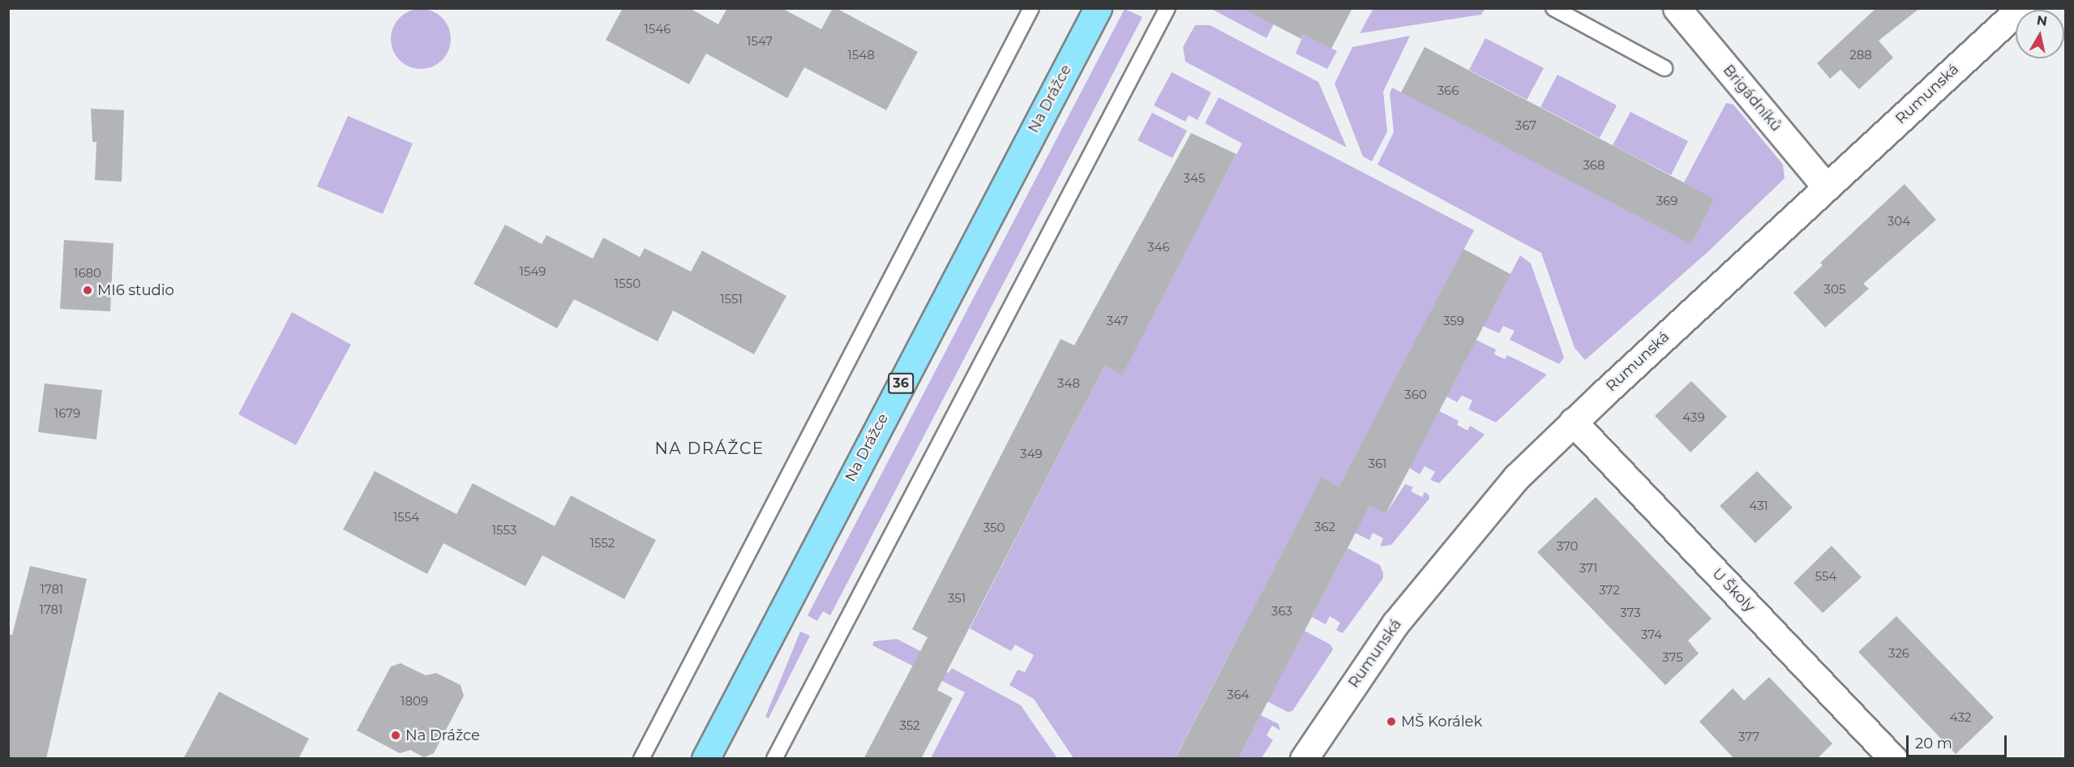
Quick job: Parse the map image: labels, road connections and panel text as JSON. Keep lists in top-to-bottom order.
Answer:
{
  "streets": {
    "main road": ["Na Drážce", "36"],
    "street": ["Rumunská", "Brigádníků", "U Školy"]
  },
  "crossings": [
    ["Rumunská", "Brigádníků"],
    ["Rumunská", "U Školy"]
  ],
  "districts": ["NA DRÁŽCE"],
  "places": ["MI6 studio", "MŠ Korálek", "Na Drážce"],
  "house_numbers": [
    "1546",
    "1547",
    "1548",
    "288",
    "366",
    "367",
    "368",
    "345",
    "369",
    "304",
    "346",
    "1549",
    "1680",
    "1550",
    "305",
    "1551",
    "347",
    "359",
    "348",
    "360",
    "1679",
    "439",
    "349",
    "361",
    "431",
    "1554",
    "362",
    "350",
    "1553",
    "1552",
    "370",
    "371",
    "554",
    "1781",
    "372",
    "351",
    "1781",
    "363",
    "373",
    "374",
    "326",
    "375",
    "364",
    "1809",
    "432",
    "352",
    "377"
  ],
  "scale_bar": "20 m",
  "north": "top"
}
